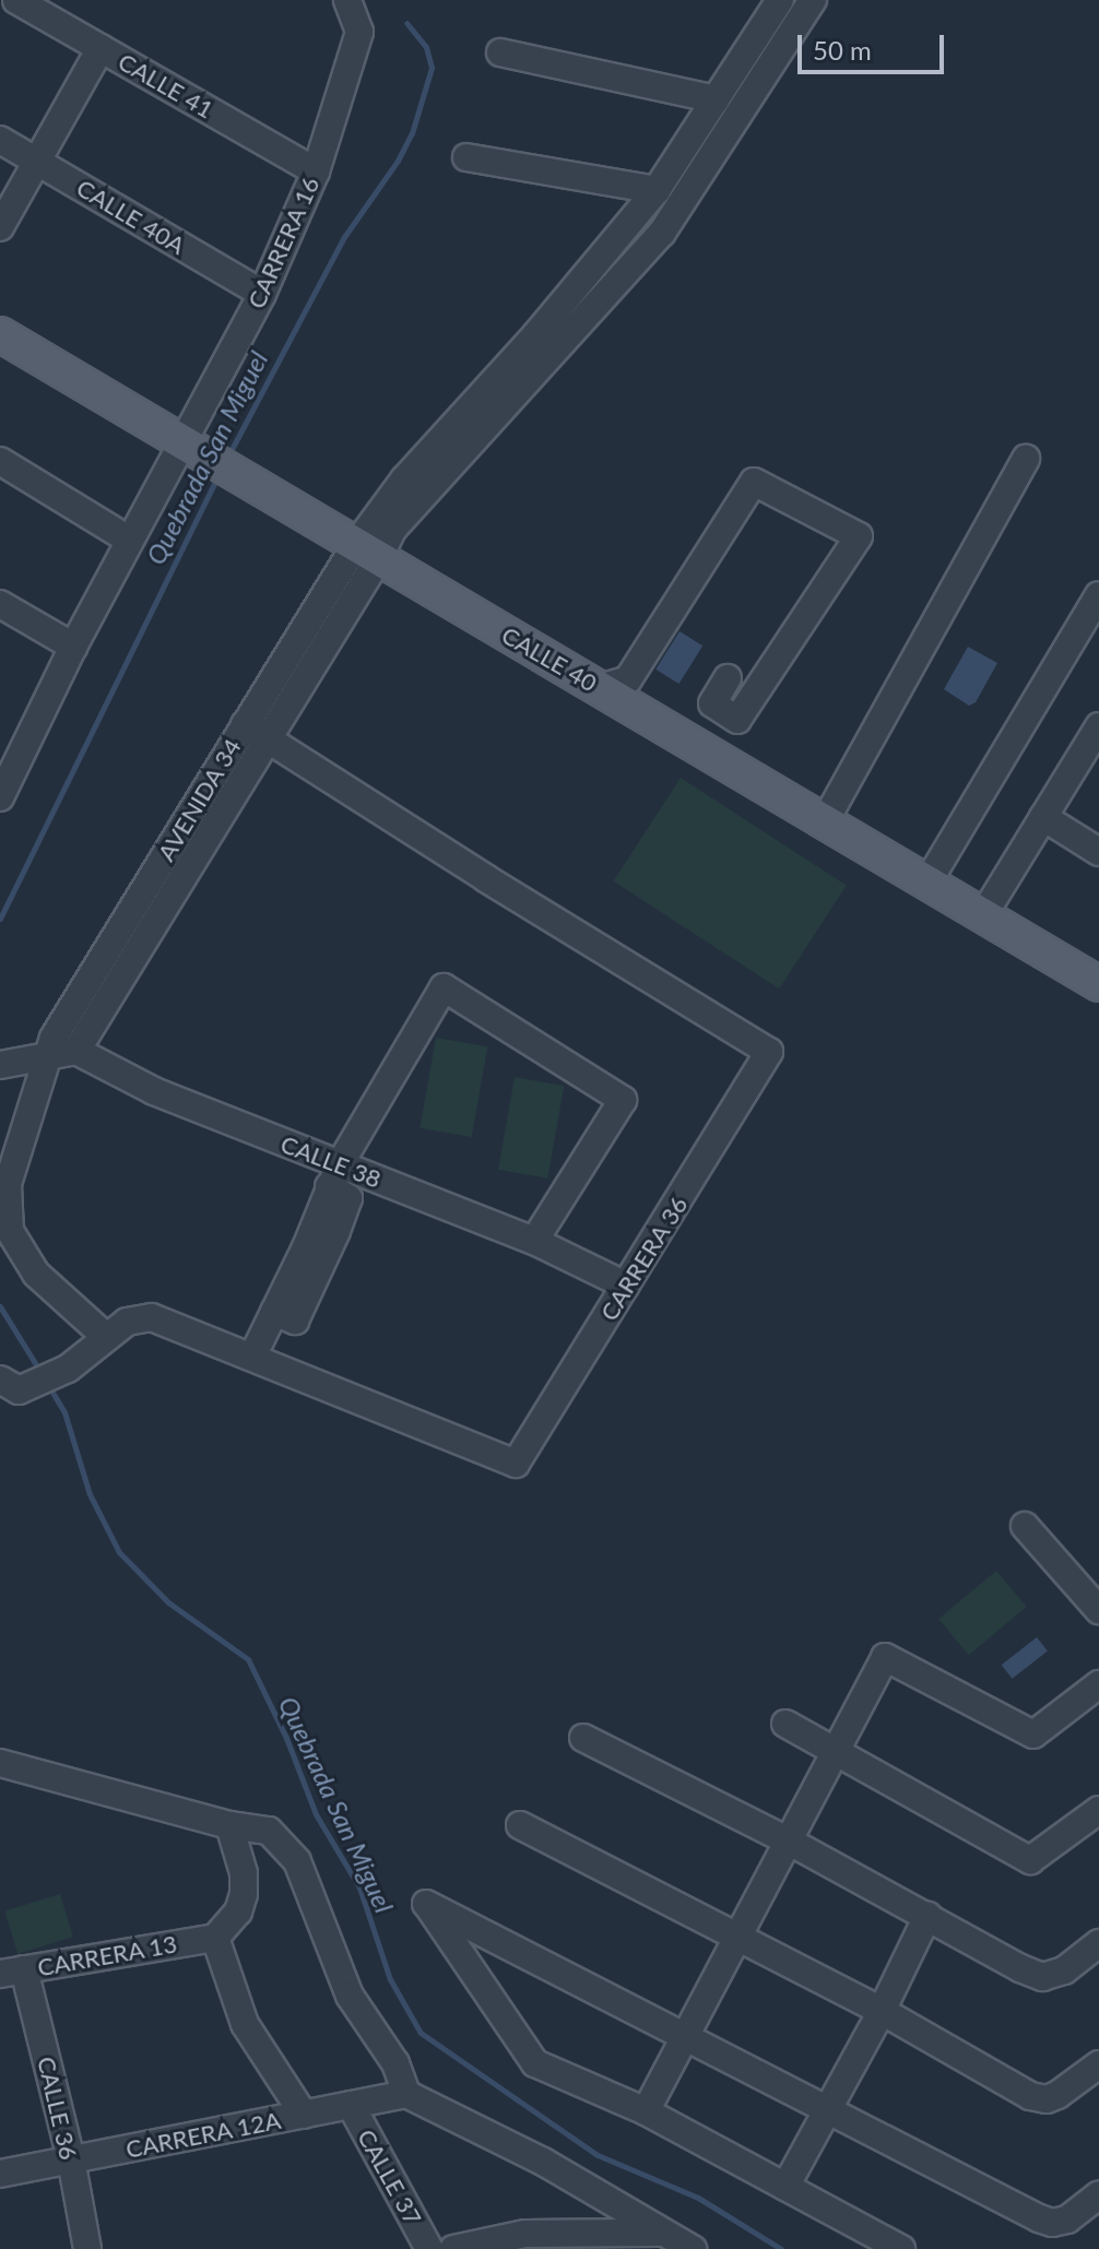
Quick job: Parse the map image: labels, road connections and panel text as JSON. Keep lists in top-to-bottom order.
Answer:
{
  "streets": {
    "main road": ["CALLE 40"],
    "street": [
      "CALLE 41",
      "CALLE 40A",
      "CARRERA 16",
      "AVENIDA 34",
      "CALLE 38",
      "CARRERA 36",
      "CARRERA 13",
      "CALLE 36",
      "CARRERA 12A",
      "CALLE 37"
    ]
  },
  "crossings": [
    ["CALLE 41", "CARRERA 16"],
    ["CALLE 40A", "CARRERA 16"],
    ["CARRERA 16", "CALLE 40"],
    ["CALLE 40", "AVENIDA 34"],
    ["AVENIDA 34", "CALLE 38"],
    ["AVENIDA 34", "CARRERA 36"],
    ["CALLE 38", "CARRERA 36"],
    ["CARRERA 13", "CALLE 36"],
    ["CALLE 36", "CARRERA 12A"],
    ["CARRERA 12A", "CALLE 37"]
  ],
  "water": ["Quebrada San Miguel"],
  "scale_bar": "50 m"
}
